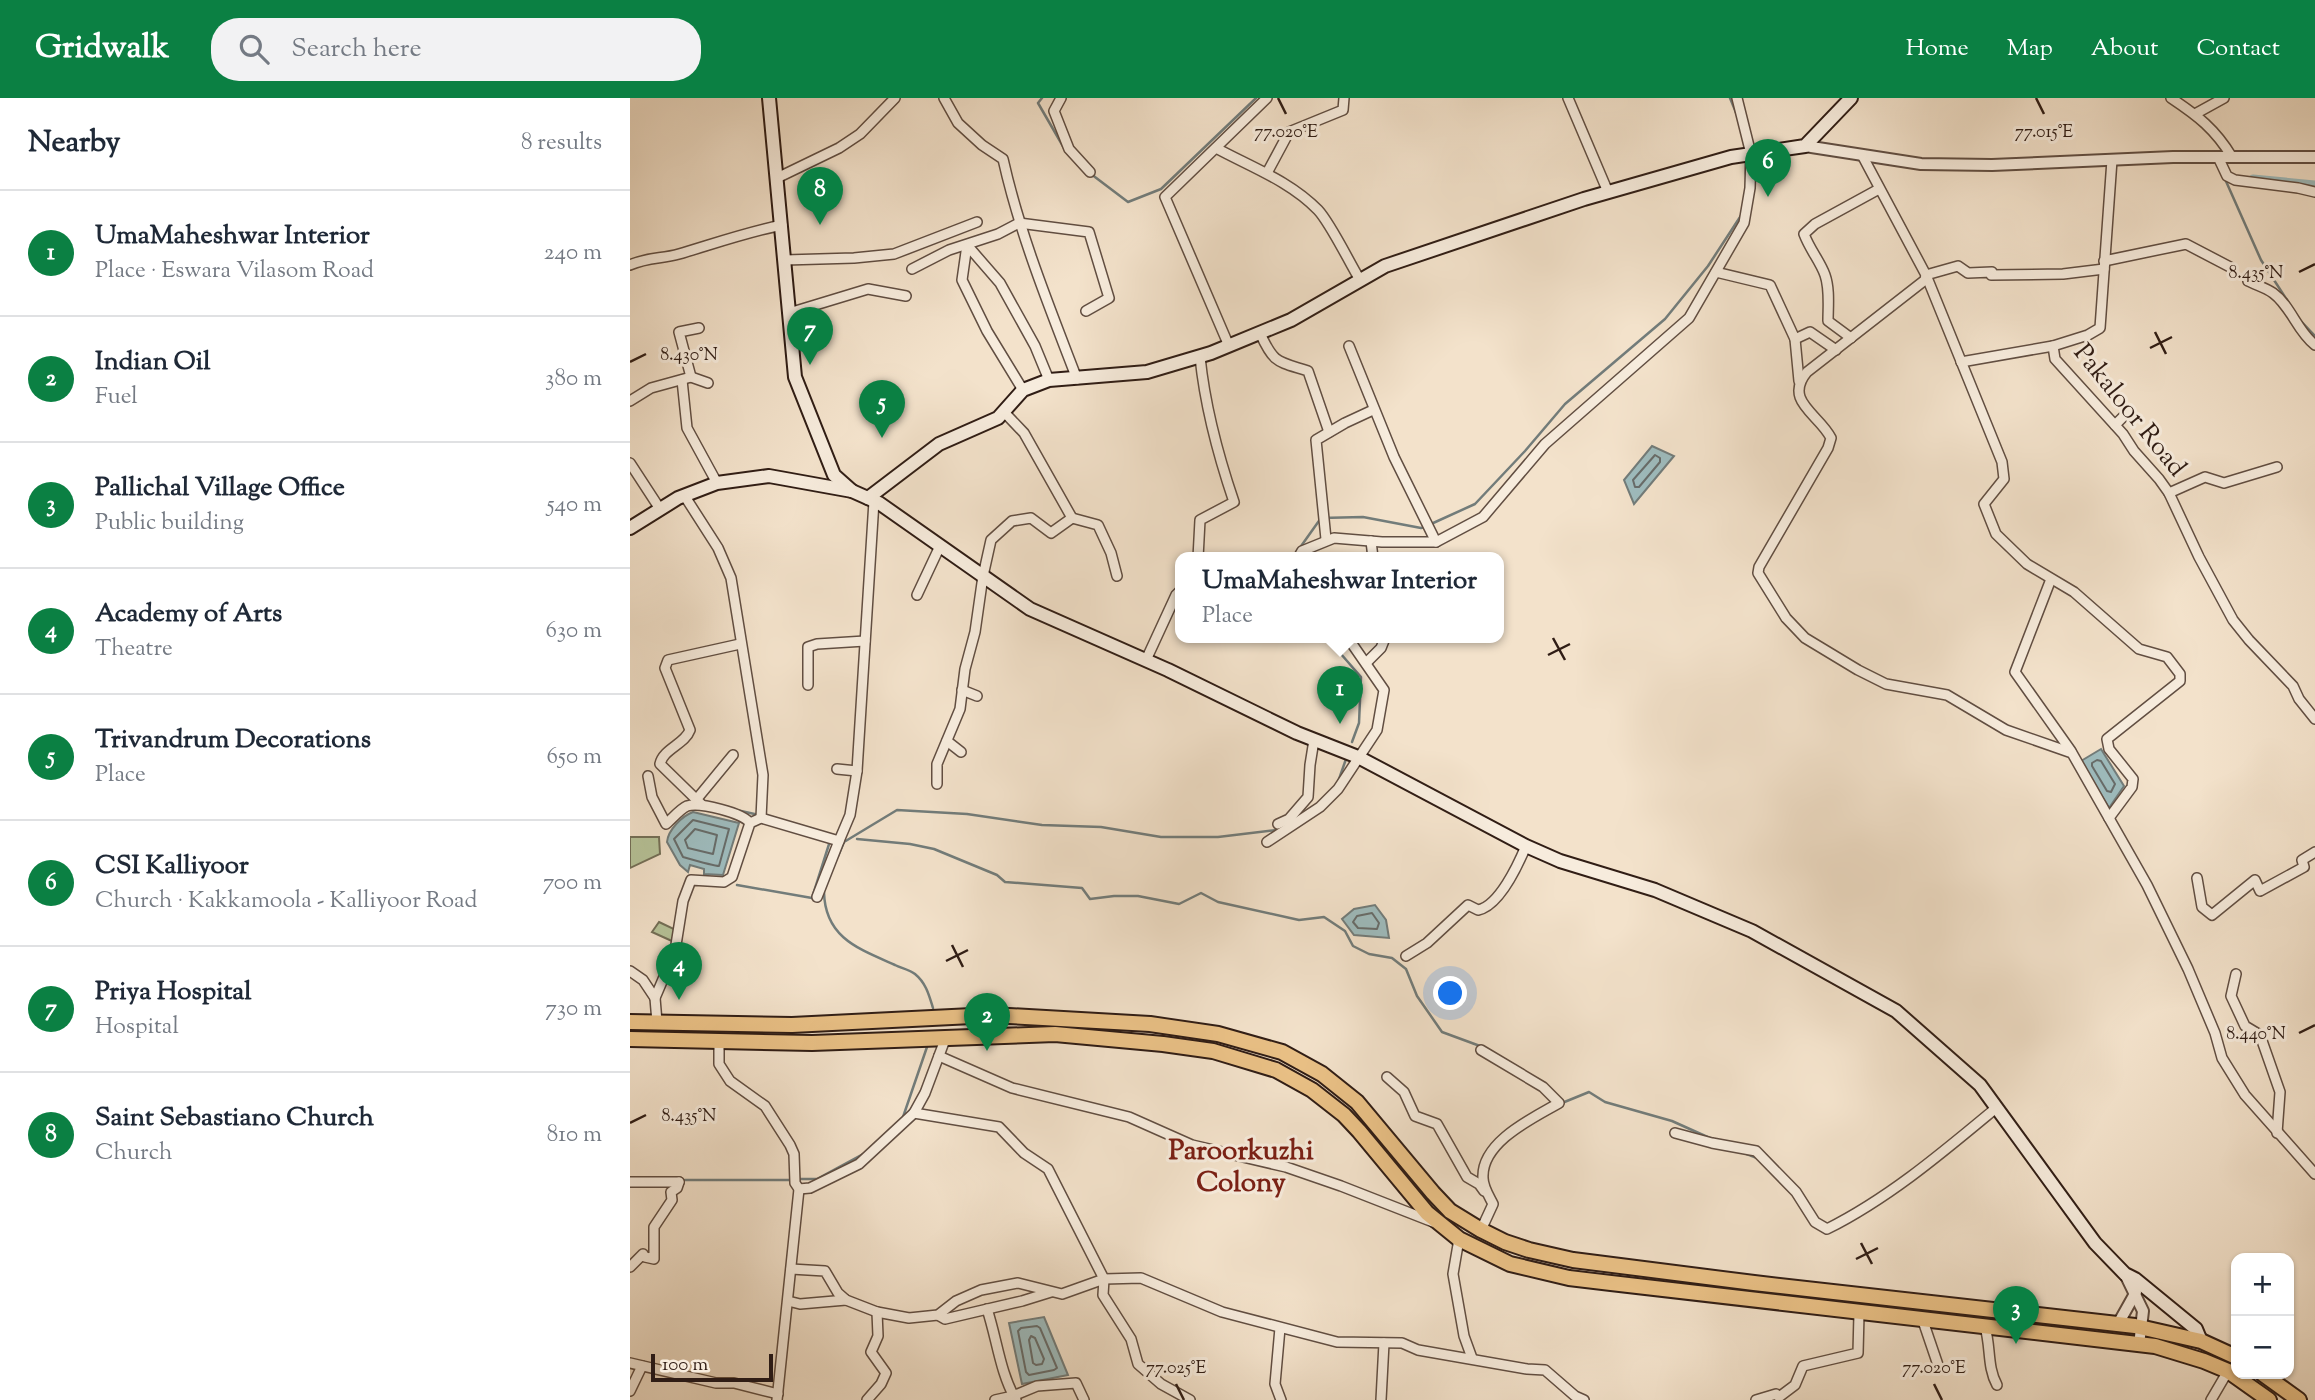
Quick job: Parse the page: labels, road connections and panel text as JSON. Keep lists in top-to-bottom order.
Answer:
{
  "streets": {
    "street": ["Pakaloor Road"]
  },
  "districts": ["Paroorkuzhi Colony"],
  "scale_bar": "100 m",
  "page": {
    "header": "Gridwalk",
    "search": "Search here",
    "nav": [
      "Home",
      "Map",
      "About",
      "Contact"
    ],
    "heading": ["Nearby", "8 results"],
    "pins": [
      "6",
      "8",
      "7",
      "5",
      "1",
      "4",
      "2",
      "3"
    ],
    "list": [
      {
        "mark": "1",
        "name": "UmaMaheshwar Interior",
        "note": "Place · Eswara Vilasom Road",
        "value": "240 m"
      },
      {
        "mark": "2",
        "name": "Indian Oil",
        "note": "Fuel",
        "value": "380 m"
      },
      {
        "mark": "3",
        "name": "Pallichal Village Office",
        "note": "Public building",
        "value": "540 m"
      },
      {
        "mark": "4",
        "name": "Academy of Arts",
        "note": "Theatre",
        "value": "630 m"
      },
      {
        "mark": "5",
        "name": "Trivandrum Decorations",
        "note": "Place",
        "value": "650 m"
      },
      {
        "mark": "6",
        "name": "CSI Kalliyoor",
        "note": "Church · Kakkamoola - Kalliyoor Road",
        "value": "700 m"
      },
      {
        "mark": "7",
        "name": "Priya Hospital",
        "note": "Hospital",
        "value": "730 m"
      },
      {
        "mark": "8",
        "name": "Saint Sebastiano Church",
        "note": "Church",
        "value": "810 m"
      }
    ],
    "popup": ["UmaMaheshwar Interior", "Place"],
    "map_buttons": ["+", "−"],
    "scale": "100 m"
  },
  "coordinates": [
    "77.020°E",
    "77.015°E",
    "8.435°N",
    "8.430°N",
    "8.440°N",
    "77.025°E"
  ]
}
